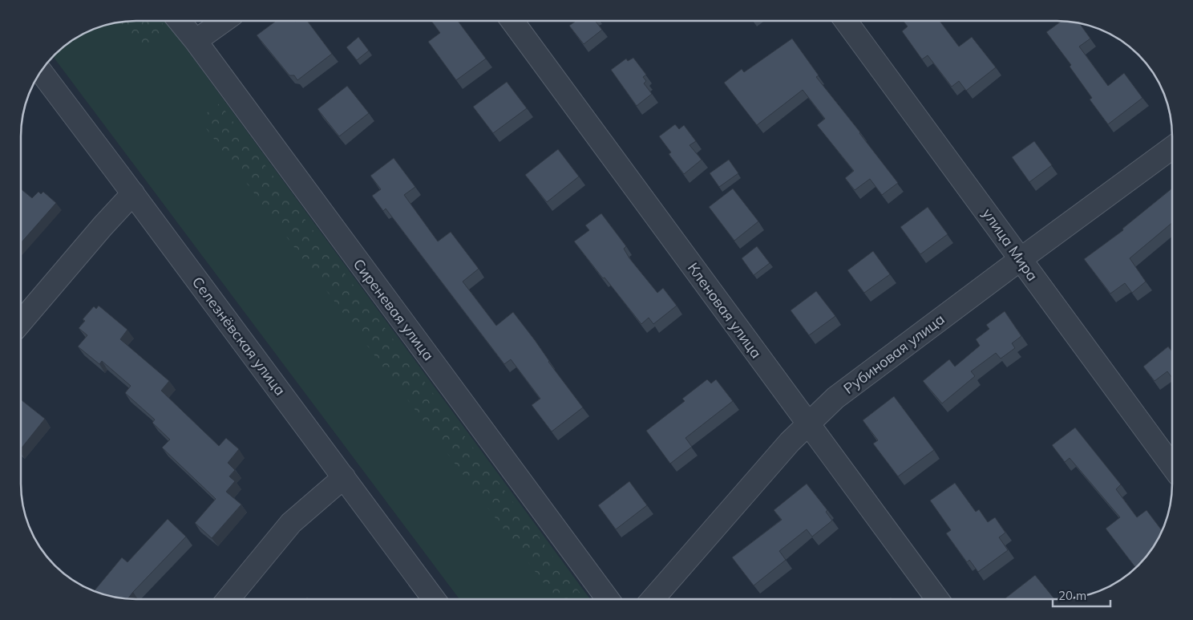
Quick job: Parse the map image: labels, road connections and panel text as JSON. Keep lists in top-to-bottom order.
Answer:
{
  "streets": {
    "street": [
      "улица Мира",
      "Сиреневая улица",
      "Кленовая улица",
      "Селезнёвская улица",
      "Рубиновая улица"
    ]
  },
  "crossings": [
    ["улица Мира", "Рубиновая улица"],
    ["Кленовая улица", "Рубиновая улица"]
  ],
  "scale_bar": "20 m"
}
